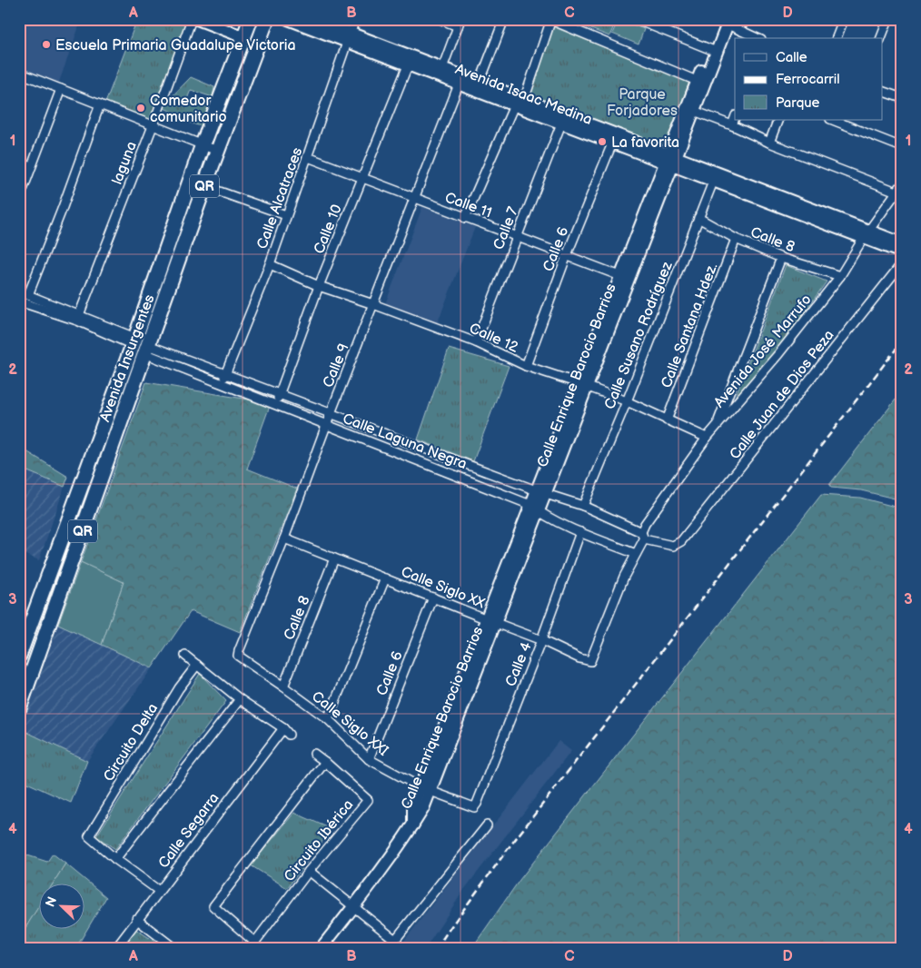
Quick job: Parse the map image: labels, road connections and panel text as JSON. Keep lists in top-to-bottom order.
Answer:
{
  "streets": {
    "main road": ["QR", "Avenida Insurgentes"],
    "street": [
      "Avenida Isaac Medina",
      "laguna",
      "Calle Alcatraces",
      "Calle 11",
      "Calle 7",
      "Calle 10",
      "Calle 8",
      "Calle 6",
      "Calle Santana Hdez.",
      "Calle Susano Rodríguez",
      "Calle 12",
      "Avenida José Marrufo",
      "Calle 9",
      "Calle Enrique Barocio Barrios",
      "Calle Juan de Dios Peza",
      "Calle Laguna Negra",
      "Calle Siglo XX",
      "Calle 4",
      "Calle Siglo XXI",
      "Circuito Delta",
      "Calle Segarra",
      "Circuito Ibérica"
    ]
  },
  "crossings": [
    ["Avenida Isaac Medina", "Calle Alcatraces"],
    ["Avenida Isaac Medina", "Calle 7"],
    ["Avenida Isaac Medina", "Calle 10"],
    ["Avenida Isaac Medina", "Calle 6"],
    ["Avenida Isaac Medina", "Calle Susano Rodríguez"],
    ["Avenida Isaac Medina", "Avenida José Marrufo"],
    ["Avenida Isaac Medina", "Calle 9"],
    ["Avenida Isaac Medina", "Calle Enrique Barocio Barrios"],
    ["Calle Alcatraces", "Calle 11"],
    ["Calle Alcatraces", "Calle 12"],
    ["Calle Alcatraces", "Calle Laguna Negra"],
    ["Calle 11", "Calle 7"],
    ["Calle 11", "Calle 10"],
    ["Calle 11", "Calle 6"],
    ["Calle 11", "Calle 9"],
    ["Calle 11", "Calle Enrique Barocio Barrios"],
    ["Calle 7", "Calle 12"],
    ["Calle 10", "Calle 12"],
    ["Calle 10", "Calle Laguna Negra"],
    ["Calle 8", "Calle Santana Hdez."],
    ["Calle 8", "Calle Susano Rodríguez"],
    ["Calle 8", "Avenida José Marrufo"],
    ["Calle 8", "Calle Siglo XX"],
    ["Calle 8", "Calle Siglo XXI"],
    ["Calle 6", "Calle 12"],
    ["Calle 6", "Calle Siglo XX"],
    ["Calle 6", "Calle Siglo XXI"],
    ["Calle Santana Hdez.", "Calle 12"],
    ["Calle Susano Rodríguez", "Calle 12"],
    ["Calle Susano Rodríguez", "Calle Laguna Negra"],
    ["Calle 12", "Avenida José Marrufo"],
    ["Calle 12", "Calle 9"],
    ["Calle 12", "Calle Enrique Barocio Barrios"],
    ["Avenida José Marrufo", "Calle Laguna Negra"],
    ["Avenida Insurgentes", "Calle Laguna Negra"],
    ["Calle 9", "Calle Laguna Negra"],
    ["Calle 9", "Calle Siglo XX"],
    ["Calle 9", "Calle Siglo XXI"],
    ["Calle Enrique Barocio Barrios", "Calle Laguna Negra"],
    ["Calle Enrique Barocio Barrios", "Calle Siglo XX"],
    ["Calle Enrique Barocio Barrios", "Calle Siglo XXI"],
    ["Calle Juan de Dios Peza", "Calle Laguna Negra"],
    ["Calle Laguna Negra", "Calle Siglo XX"],
    ["Calle Laguna Negra", "Calle 4"],
    ["Calle Siglo XX", "Calle 4"],
    ["Calle 4", "Calle Siglo XXI"]
  ],
  "parks": ["Parque Forjadores"],
  "places": ["Escuela Primaria Guadalupe Victoria", "Comedor comunitario", "La favorita"],
  "legend": ["Calle", "Ferrocarril", "Parque"],
  "north": "top left",
  "grid": {
    "columns": [
      "A",
      "B",
      "C",
      "D"
    ],
    "rows": [
      "1",
      "2",
      "3",
      "4"
    ]
  }
}
